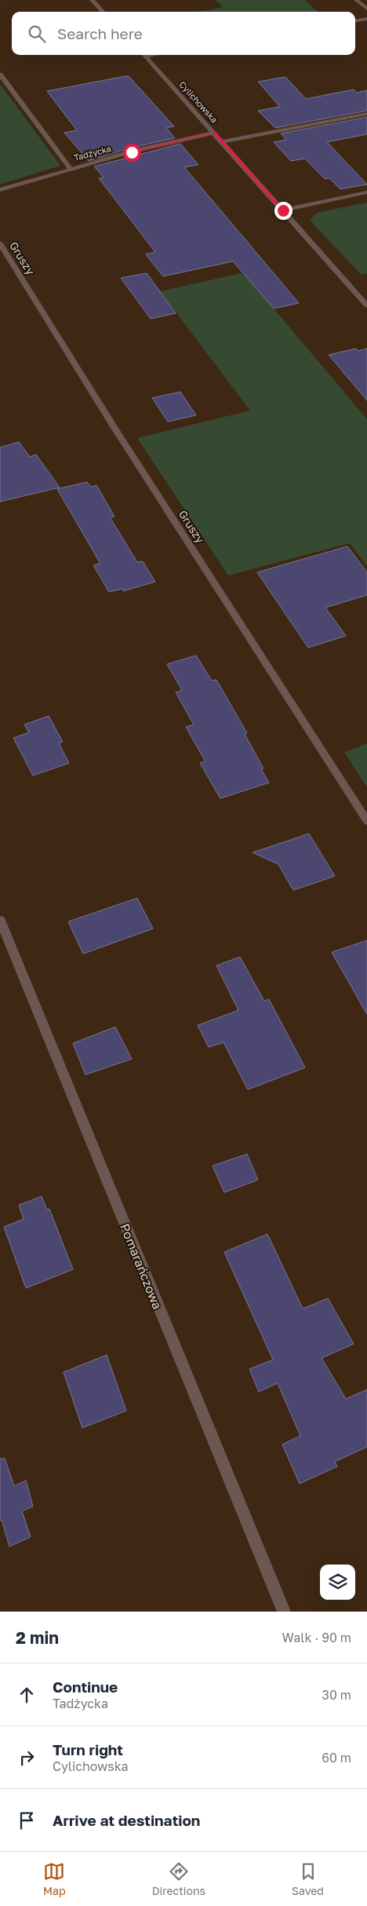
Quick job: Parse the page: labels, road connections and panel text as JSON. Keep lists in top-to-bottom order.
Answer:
{
  "streets": {
    "street": [
      "Cylichowska",
      "Tadżycka",
      "Gruszy",
      "Pomarańczowa"
    ]
  },
  "crossings": [
    ["Cylichowska", "Tadżycka"]
  ],
  "page": {
    "search": "Search here",
    "heading": ["2 min", "Walk · 90 m"],
    "list": [
      ["Continue", "Tadżycka", "30 m"],
      ["Turn right", "Cylichowska", "60 m"],
      "Arrive at destination"
    ],
    "nav": ["Map", "Directions", "Saved"]
  }
}
